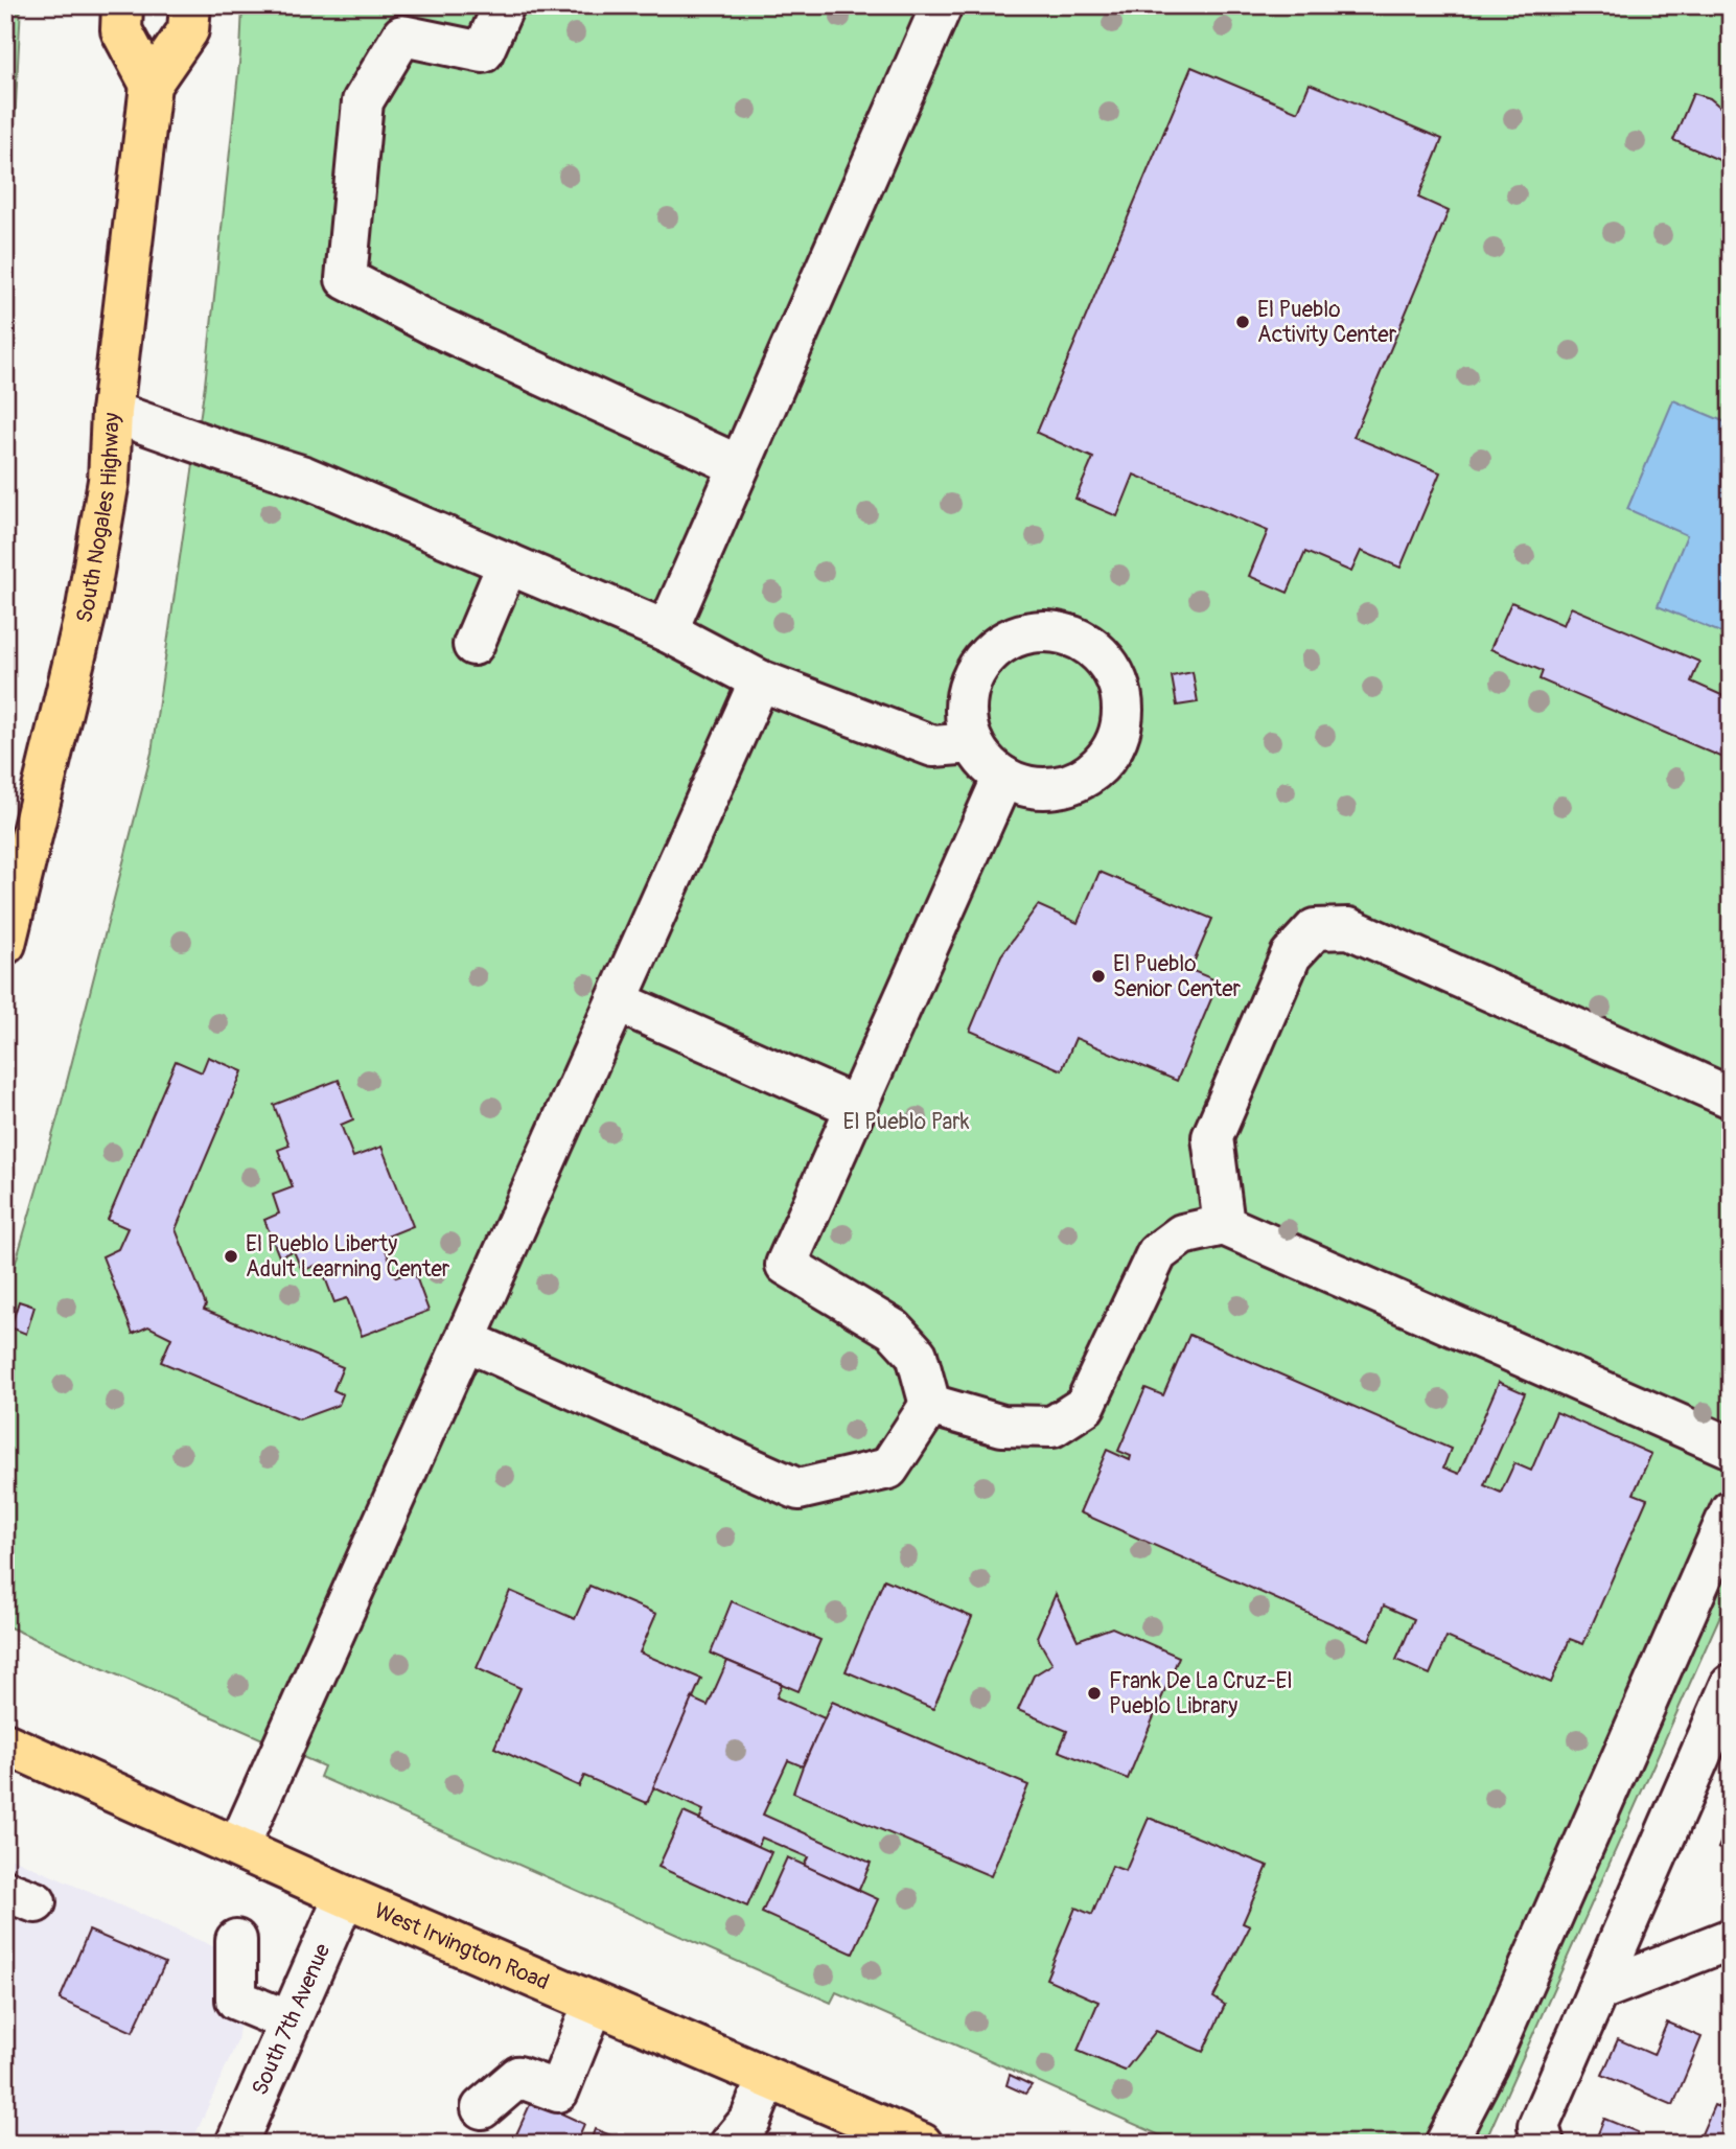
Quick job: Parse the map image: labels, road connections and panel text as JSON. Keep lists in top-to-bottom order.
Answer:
{
  "streets": {
    "main road": ["South Nogales Highway", "West Irvington Road"],
    "street": ["South 7th Avenue"]
  },
  "crossings": [
    ["West Irvington Road", "South 7th Avenue"]
  ],
  "parks": ["El Pueblo Park"],
  "places": [
    "El Pueblo Activity Center",
    "El Pueblo Senior Center",
    "El Pueblo Liberty Adult Learning Center",
    "Frank De La Cruz-El Pueblo Library"
  ]
}
